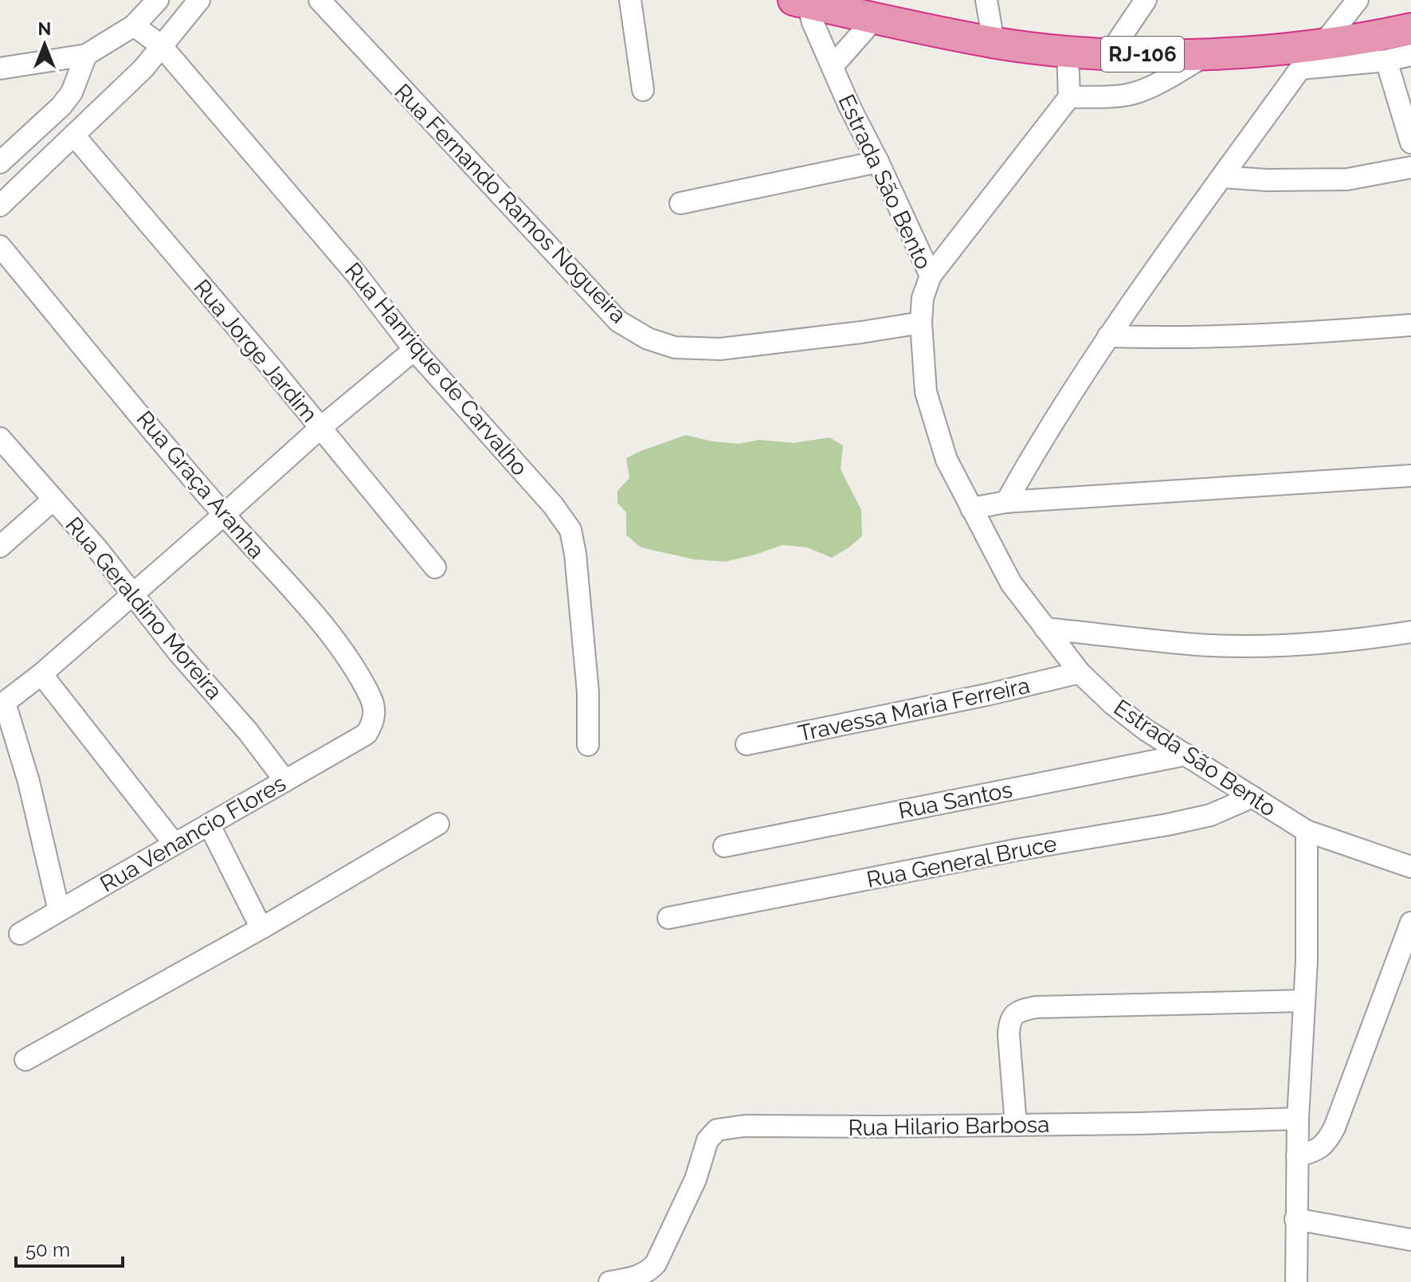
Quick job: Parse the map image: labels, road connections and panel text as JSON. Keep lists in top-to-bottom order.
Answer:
{
  "streets": {
    "highway": ["RJ-106"],
    "street": [
      "Estrada São Bento",
      "Rua Fernando Ramos Nogueira",
      "Rua Jorge Jardim",
      "Rua Hanrique de Carvalho",
      "Rua Graça Aranha",
      "Rua Geraldino Moreira",
      "Travessa Maria Ferreira",
      "Rua Santos",
      "Rua Venancio Flores",
      "Rua General Bruce",
      "Rua Hilario Barbosa"
    ]
  },
  "crossings": [
    ["RJ-106", "Estrada São Bento"],
    ["Estrada São Bento", "Rua Fernando Ramos Nogueira"],
    ["Estrada São Bento", "Travessa Maria Ferreira"],
    ["Estrada São Bento", "Rua Santos"],
    ["Estrada São Bento", "Rua General Bruce"],
    ["Rua Graça Aranha", "Rua Venancio Flores"],
    ["Rua Geraldino Moreira", "Rua Venancio Flores"]
  ],
  "scale_bar": "50 m",
  "north": "top"
}
